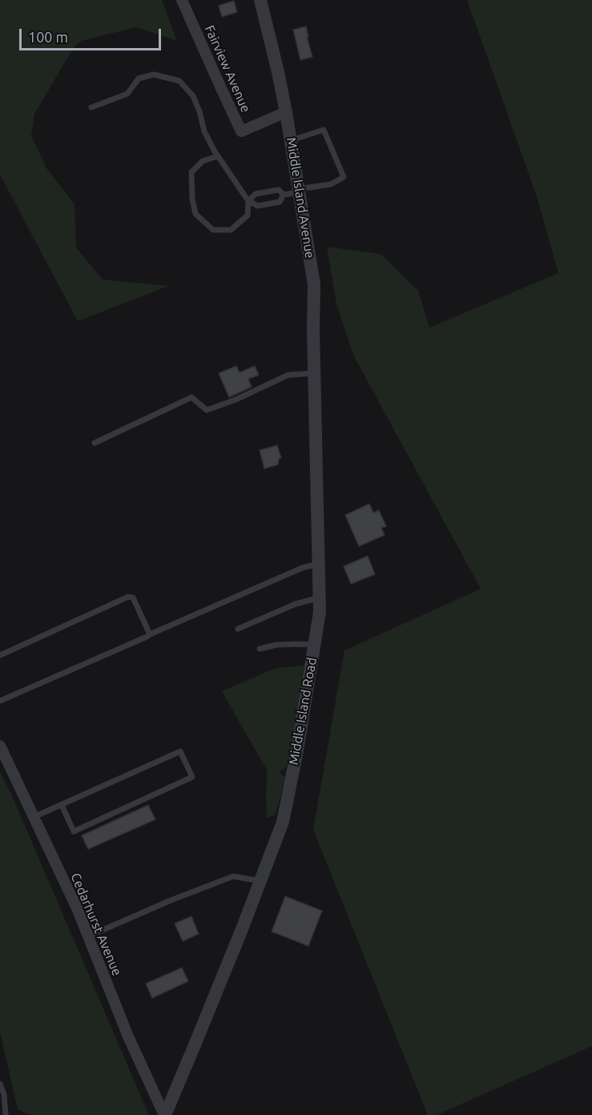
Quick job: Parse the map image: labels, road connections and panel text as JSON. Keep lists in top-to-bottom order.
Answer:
{
  "streets": {
    "street": [
      "Fairview Avenue",
      "Middle Island Avenue",
      "Middle Island Road",
      "Cedarhurst Avenue"
    ]
  },
  "crossings": [
    ["Fairview Avenue", "Middle Island Avenue"],
    ["Middle Island Avenue", "Middle Island Road"],
    ["Middle Island Road", "Cedarhurst Avenue"]
  ],
  "scale_bar": "100 m"
}
